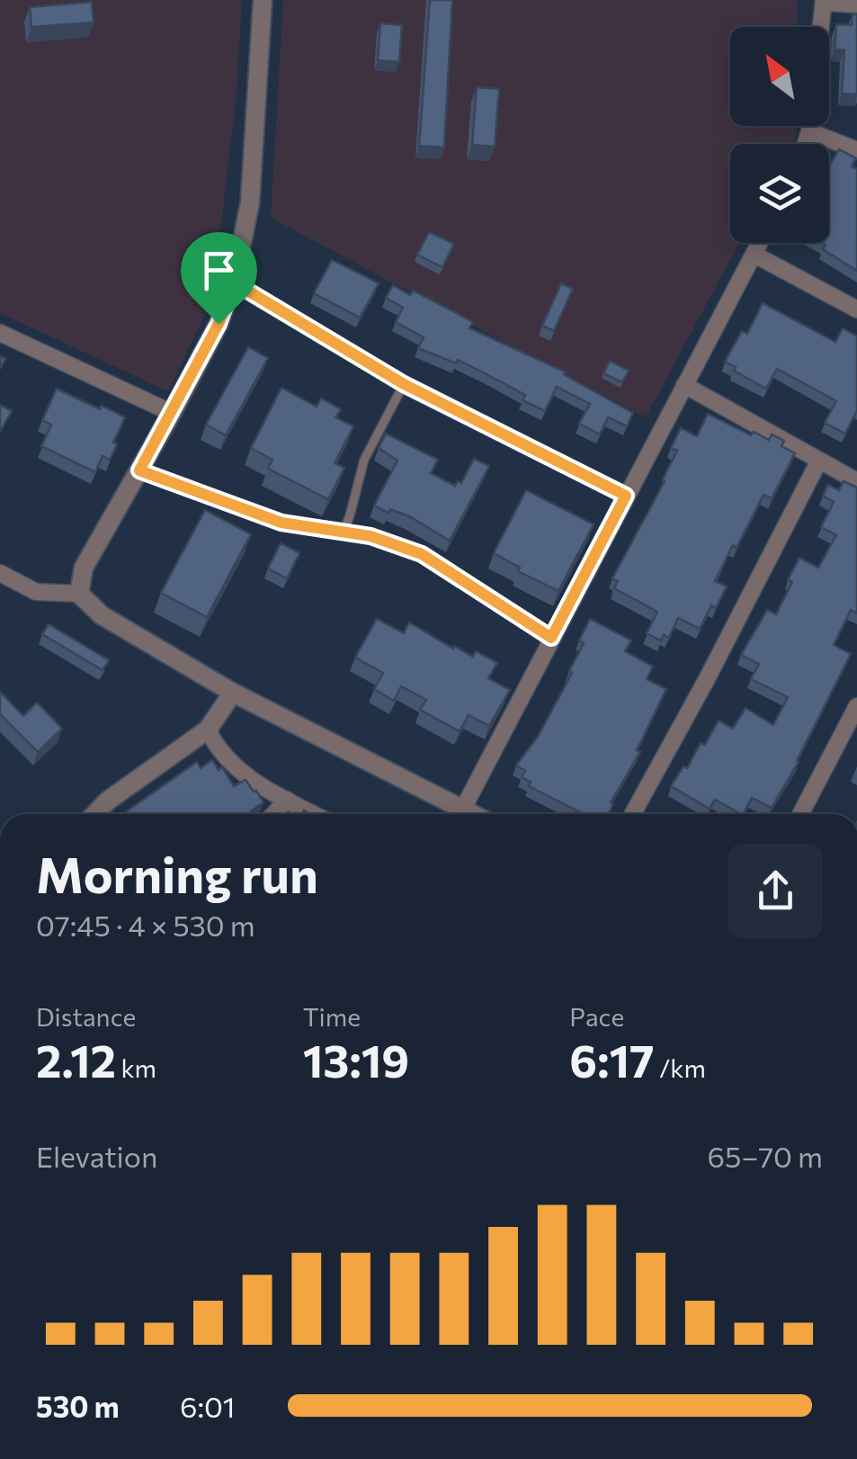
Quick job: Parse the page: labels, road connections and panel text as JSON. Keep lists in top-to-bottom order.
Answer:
{
  "north": "top left",
  "page": {
    "heading": ["Morning run", "07:45 · 4 × 530 m"],
    "stats": [
      ["Distance", "2.12 km"],
      ["Time", "13:19"],
      ["Pace", "6:17 /km"]
    ],
    "chart": ["Elevation", "65–70 m"],
    "list": [
      {
        "name": "530 m",
        "note": "6:01"
      }
    ]
  }
}
